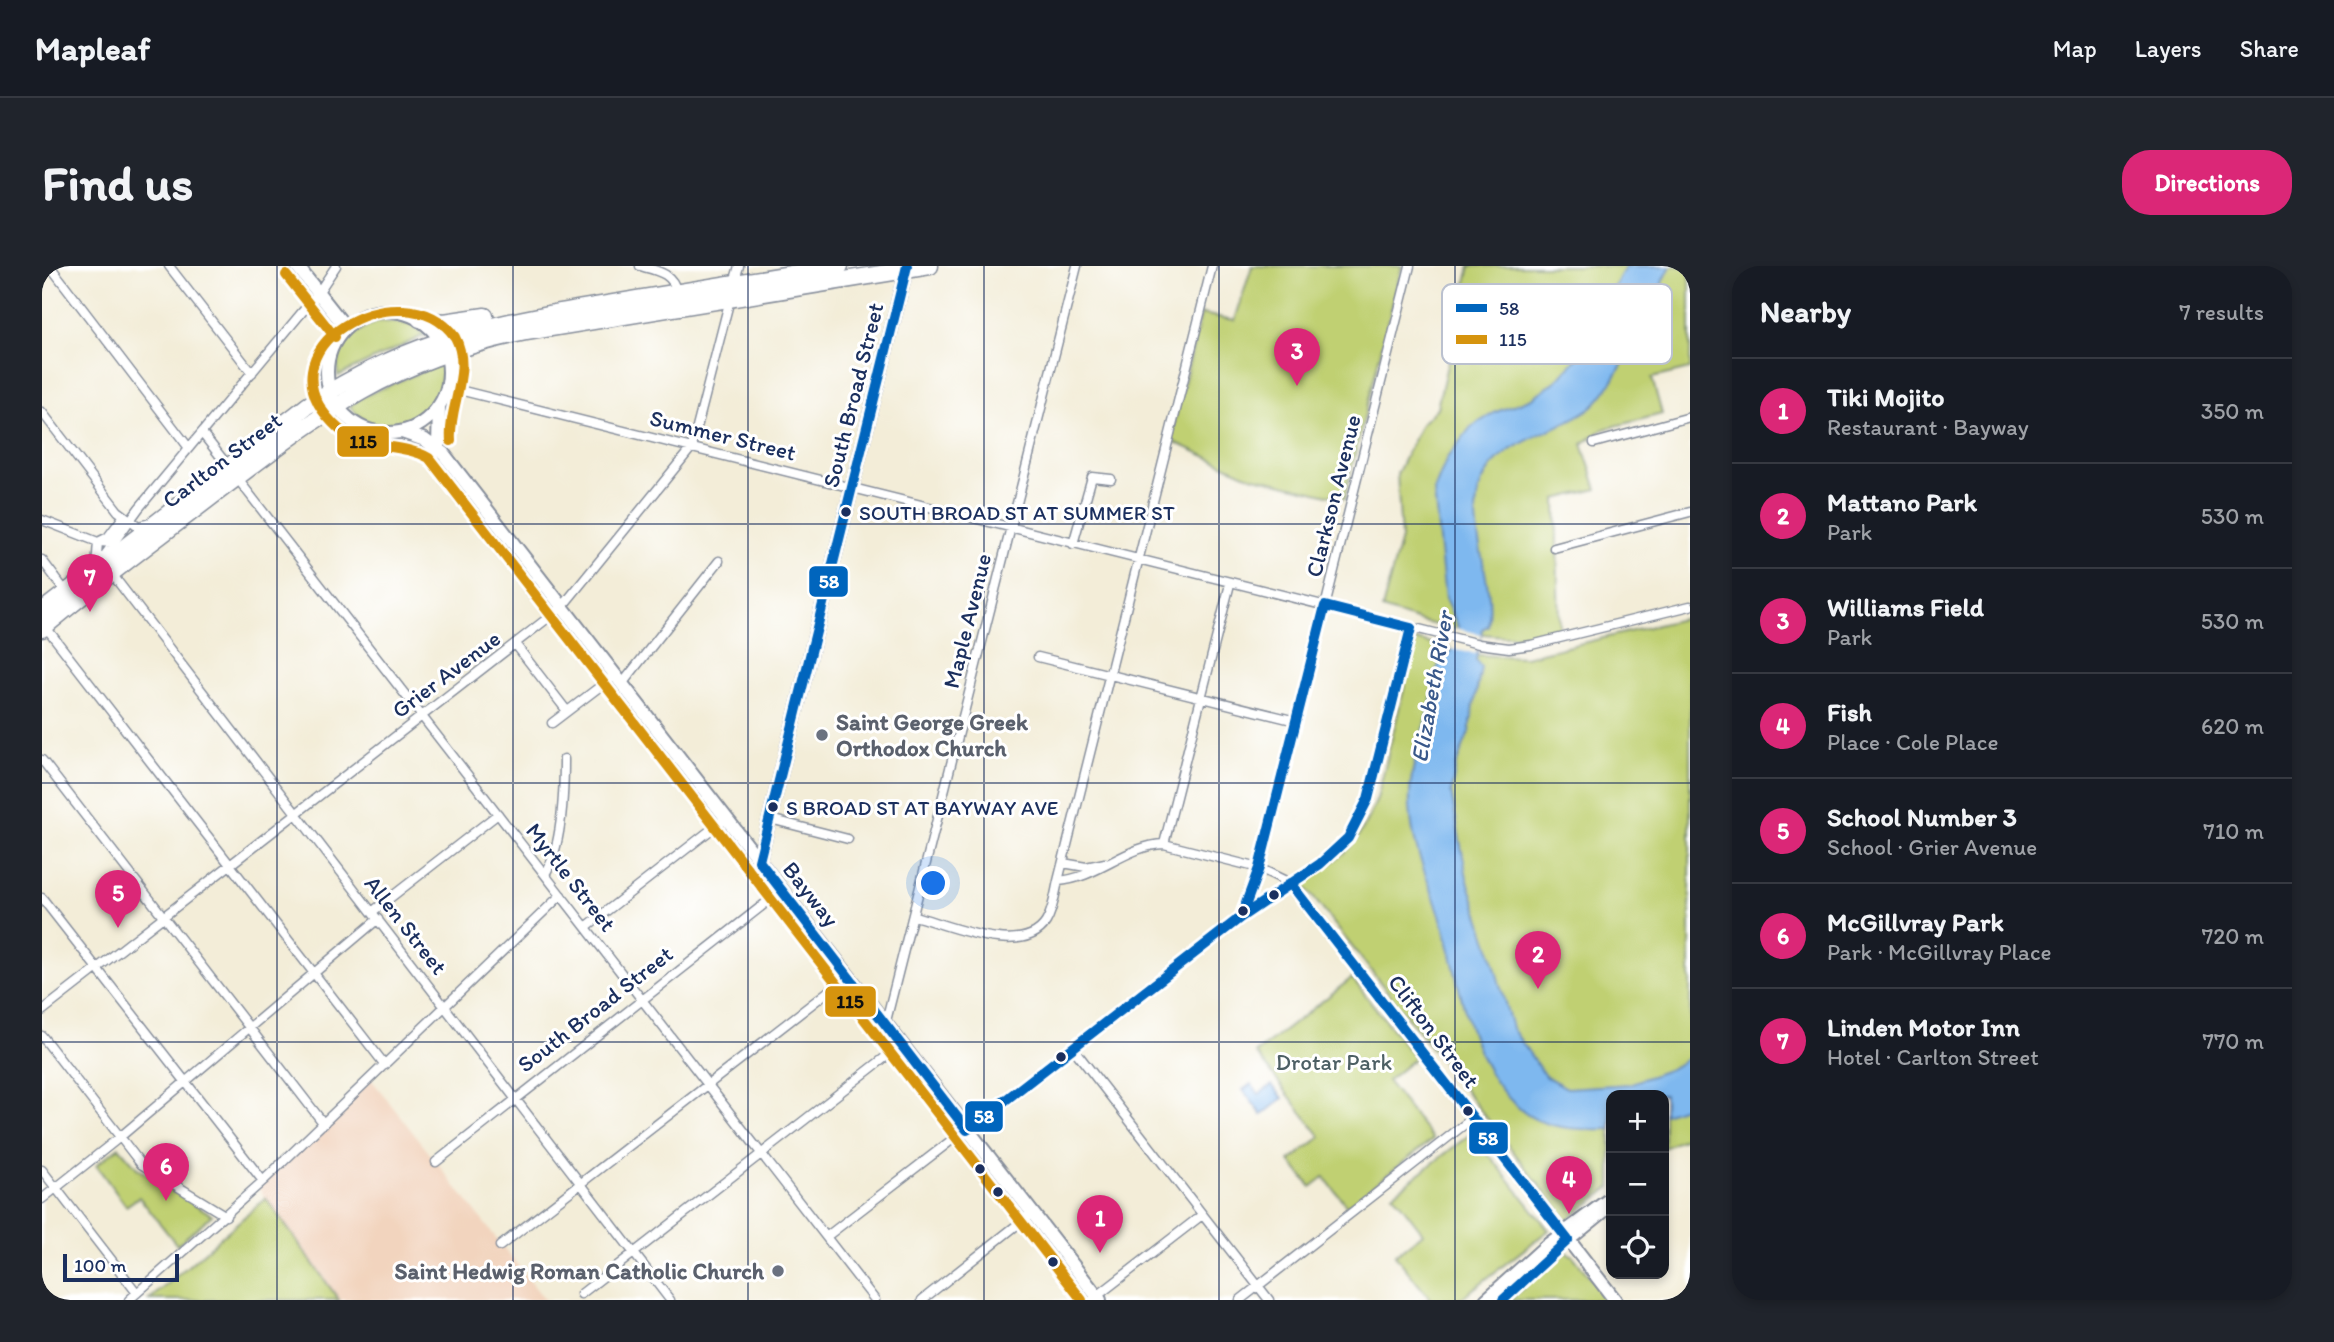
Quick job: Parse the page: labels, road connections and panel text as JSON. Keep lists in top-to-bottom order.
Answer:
{
  "streets": {
    "highway": ["Carlton Street"],
    "main road": ["South Broad Street", "Bayway", "Clifton Street"],
    "street": [
      "Summer Street",
      "Clarkson Avenue",
      "Maple Avenue",
      "Grier Avenue",
      "Myrtle Street",
      "Allen Street"
    ]
  },
  "crossings": [
    ["South Broad Street", "Summer Street"],
    ["South Broad Street", "Myrtle Street"],
    ["South Broad Street", "Bayway"],
    ["South Broad Street", "Allen Street"],
    ["Summer Street", "Clarkson Avenue"],
    ["Summer Street", "Maple Avenue"],
    ["Summer Street", "Grier Avenue"],
    ["Carlton Street", "Myrtle Street"],
    ["Carlton Street", "Bayway"],
    ["Carlton Street", "Allen Street"],
    ["Clarkson Avenue", "Clifton Street"],
    ["Maple Avenue", "Bayway"],
    ["Grier Avenue", "Myrtle Street"],
    ["Grier Avenue", "Bayway"],
    ["Grier Avenue", "Allen Street"]
  ],
  "water": ["Elizabeth River"],
  "parks": ["Drotar Park"],
  "places": [
    "SOUTH BROAD ST AT SUMMER ST",
    "Saint George Greek Orthodox Church",
    "S BROAD ST AT BAYWAY AVE",
    "Saint Hedwig Roman Catholic Church"
  ],
  "lines": ["transit line 58", "transit line 115"],
  "legend": ["58", "115"],
  "scale_bar": "100 m",
  "page": {
    "header": "Mapleaf",
    "nav": ["Map", "Layers", "Share"],
    "buttons": "Directions",
    "title": "Find us",
    "heading": ["Nearby", "7 results"],
    "pins": [
      "3",
      "7",
      "5",
      "2",
      "6",
      "4",
      "1"
    ],
    "list": [
      {
        "mark": "1",
        "name": "Tiki Mojito",
        "note": "Restaurant · Bayway",
        "value": "350 m"
      },
      {
        "mark": "2",
        "name": "Mattano Park",
        "note": "Park",
        "value": "530 m"
      },
      {
        "mark": "3",
        "name": "Williams Field",
        "note": "Park",
        "value": "530 m"
      },
      {
        "mark": "4",
        "name": "Fish",
        "note": "Place · Cole Place",
        "value": "620 m"
      },
      {
        "mark": "5",
        "name": "School Number 3",
        "note": "School · Grier Avenue",
        "value": "710 m"
      },
      {
        "mark": "6",
        "name": "McGillvray Park",
        "note": "Park · McGillvray Place",
        "value": "720 m"
      },
      {
        "mark": "7",
        "name": "Linden Motor Inn",
        "note": "Hotel · Carlton Street",
        "value": "770 m"
      }
    ],
    "map_buttons": ["+", "−"],
    "scale": "100 m"
  }
}
